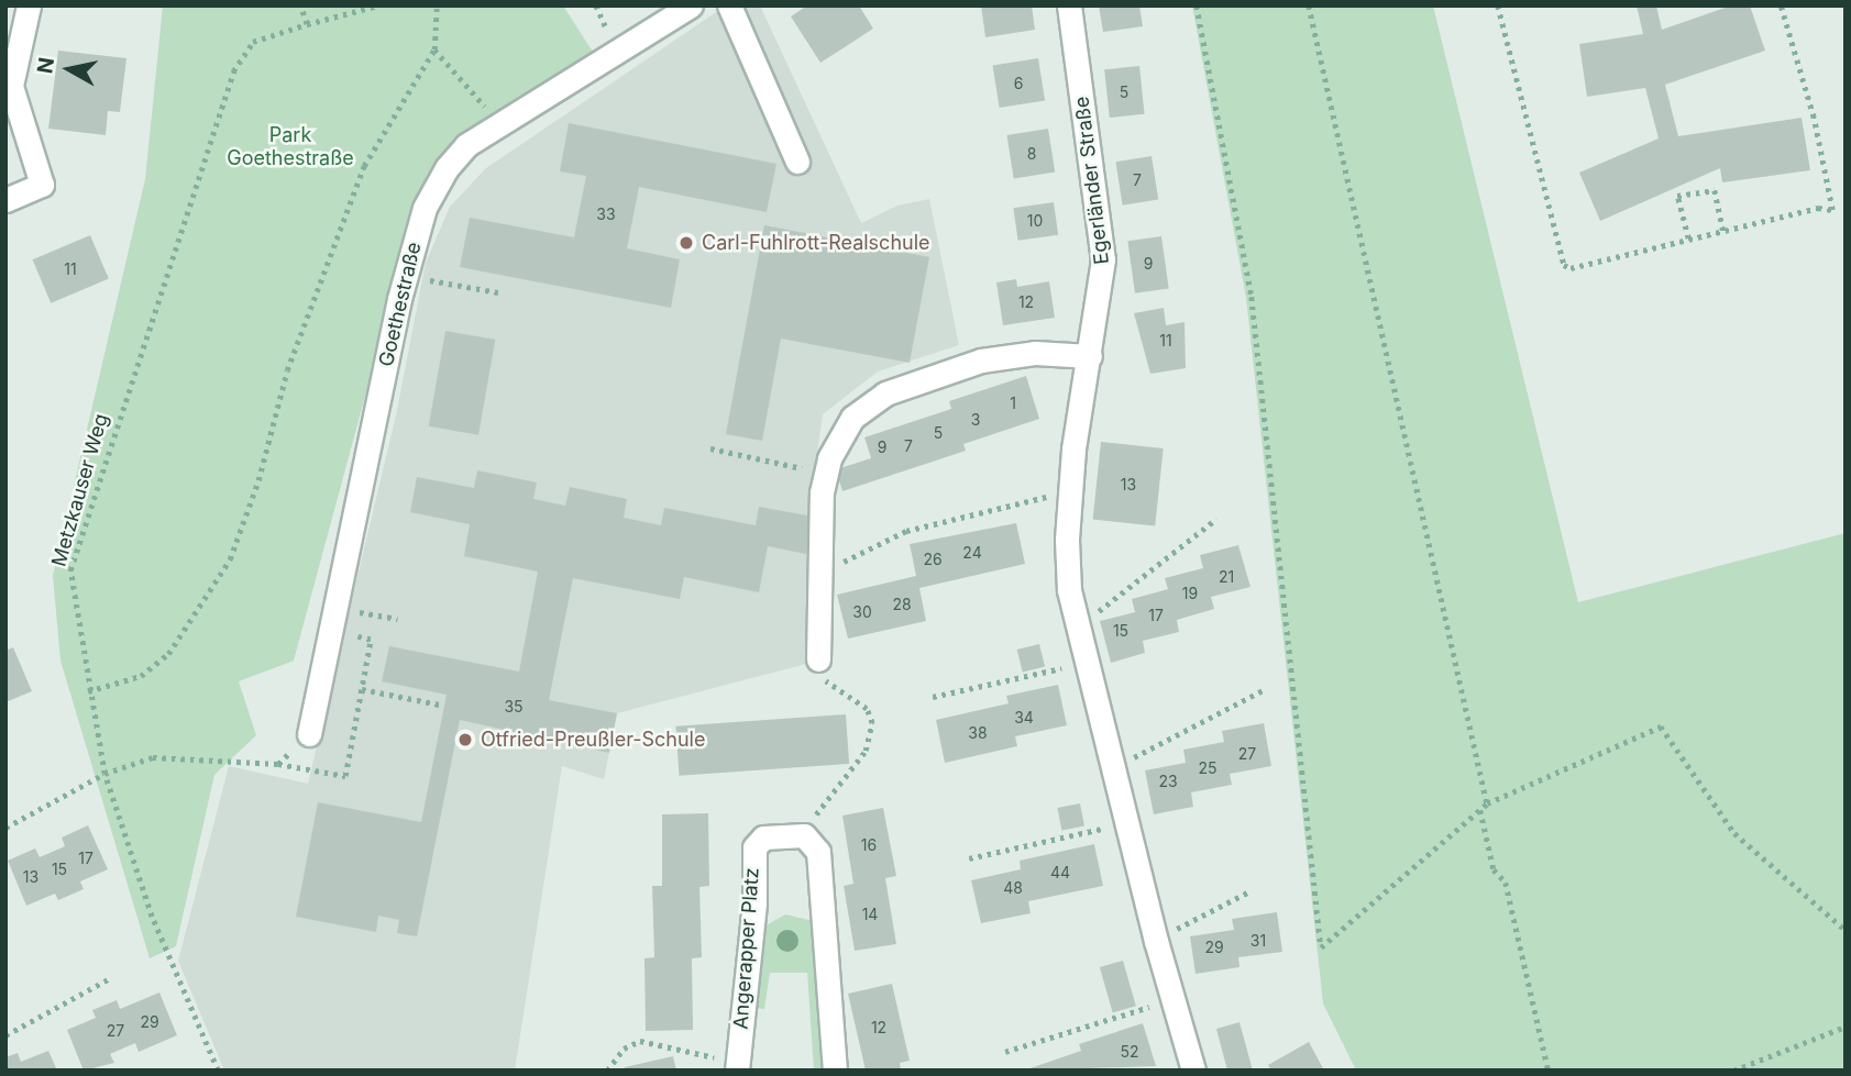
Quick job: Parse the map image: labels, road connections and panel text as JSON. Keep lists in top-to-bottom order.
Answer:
{
  "streets": {
    "street": ["Egerländer Straße", "Goethestraße", "Angerapper Platz"],
    "path": ["Metzkauser Weg"]
  },
  "parks": ["Park Goethestraße"],
  "places": ["Carl-Fuhlrott-Realschule", "Otfried-Preußler-Schule"],
  "house_numbers": [
    "6",
    "5",
    "8",
    "7",
    "33",
    "10",
    "9",
    "11",
    "12",
    "11",
    "1",
    "3",
    "5",
    "7",
    "9",
    "13",
    "24",
    "26",
    "21",
    "19",
    "28",
    "30",
    "17",
    "15",
    "35",
    "34",
    "38",
    "27",
    "25",
    "23",
    "16",
    "17",
    "15",
    "44",
    "13",
    "48",
    "14",
    "31",
    "29",
    "29",
    "12",
    "27",
    "52"
  ],
  "north": "left"
}
